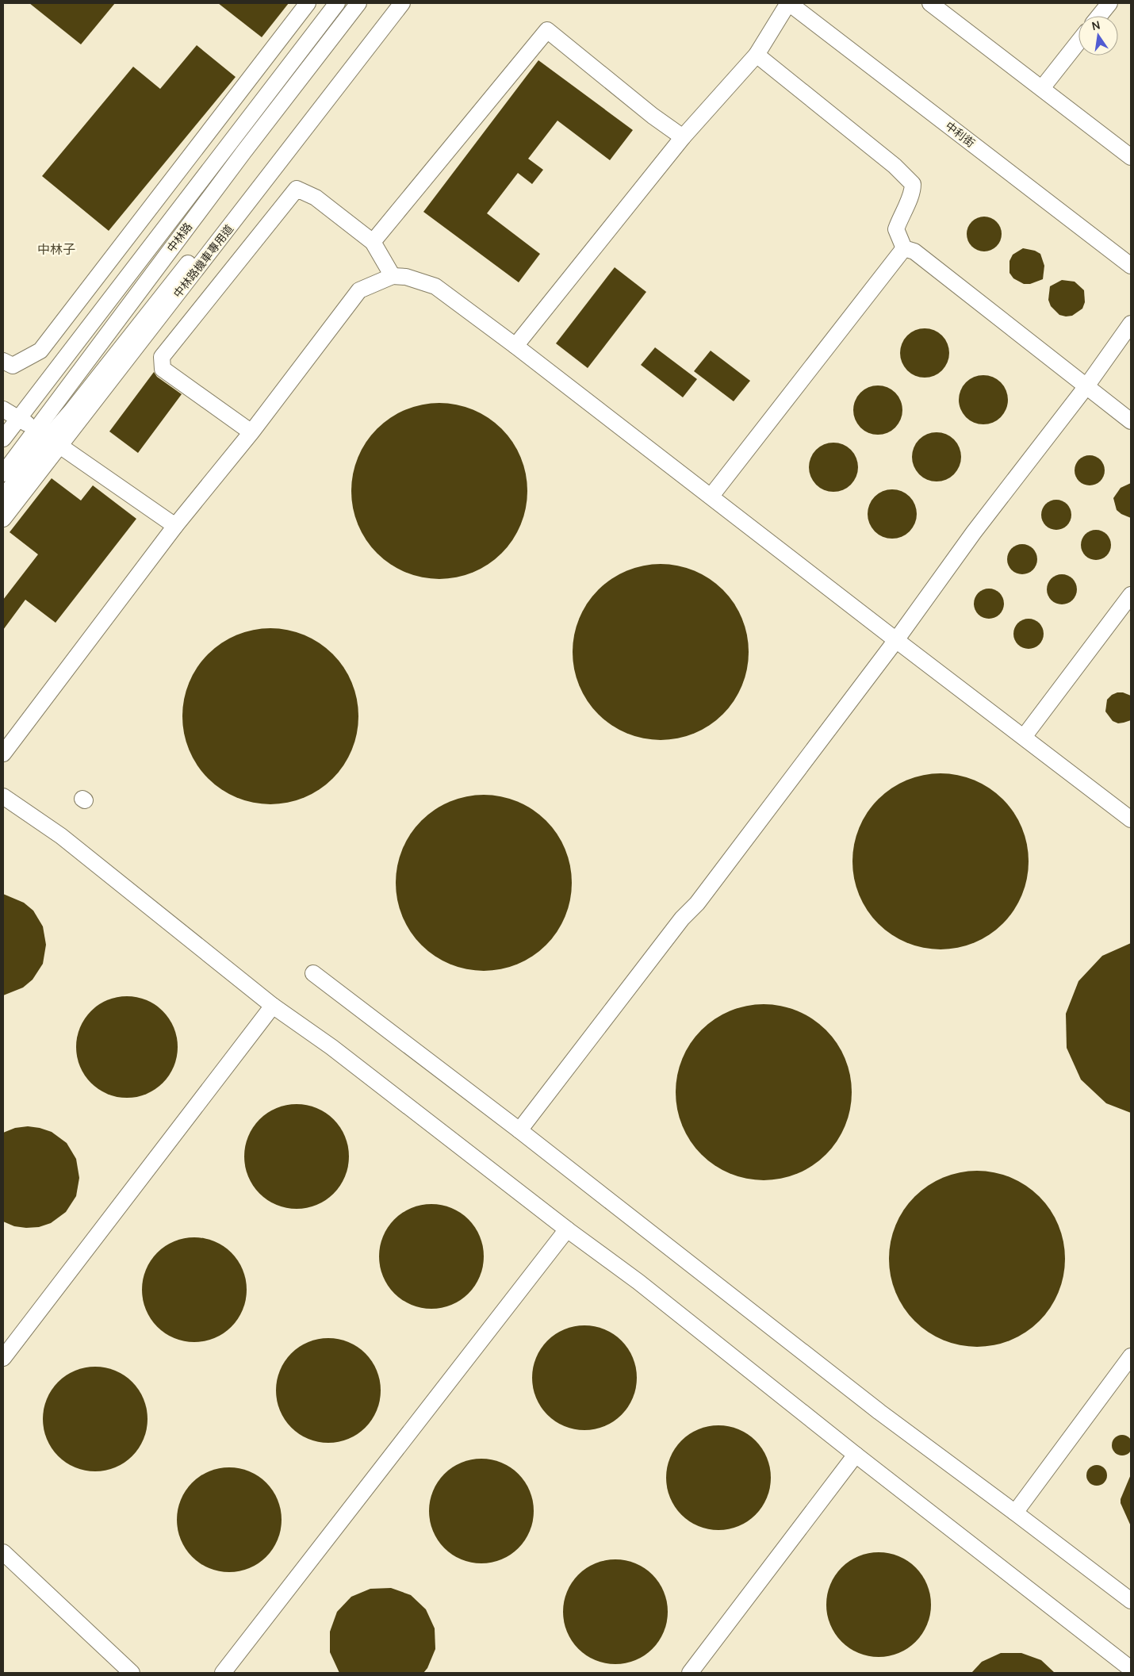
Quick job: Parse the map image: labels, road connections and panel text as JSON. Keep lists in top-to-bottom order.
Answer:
{
  "streets": {
    "street": ["中利街", "中林路", "中林路機車專用道"]
  },
  "crossings": [
    ["中林路", "中林路機車專用道"]
  ],
  "districts": ["中林子"],
  "north": "top"
}
